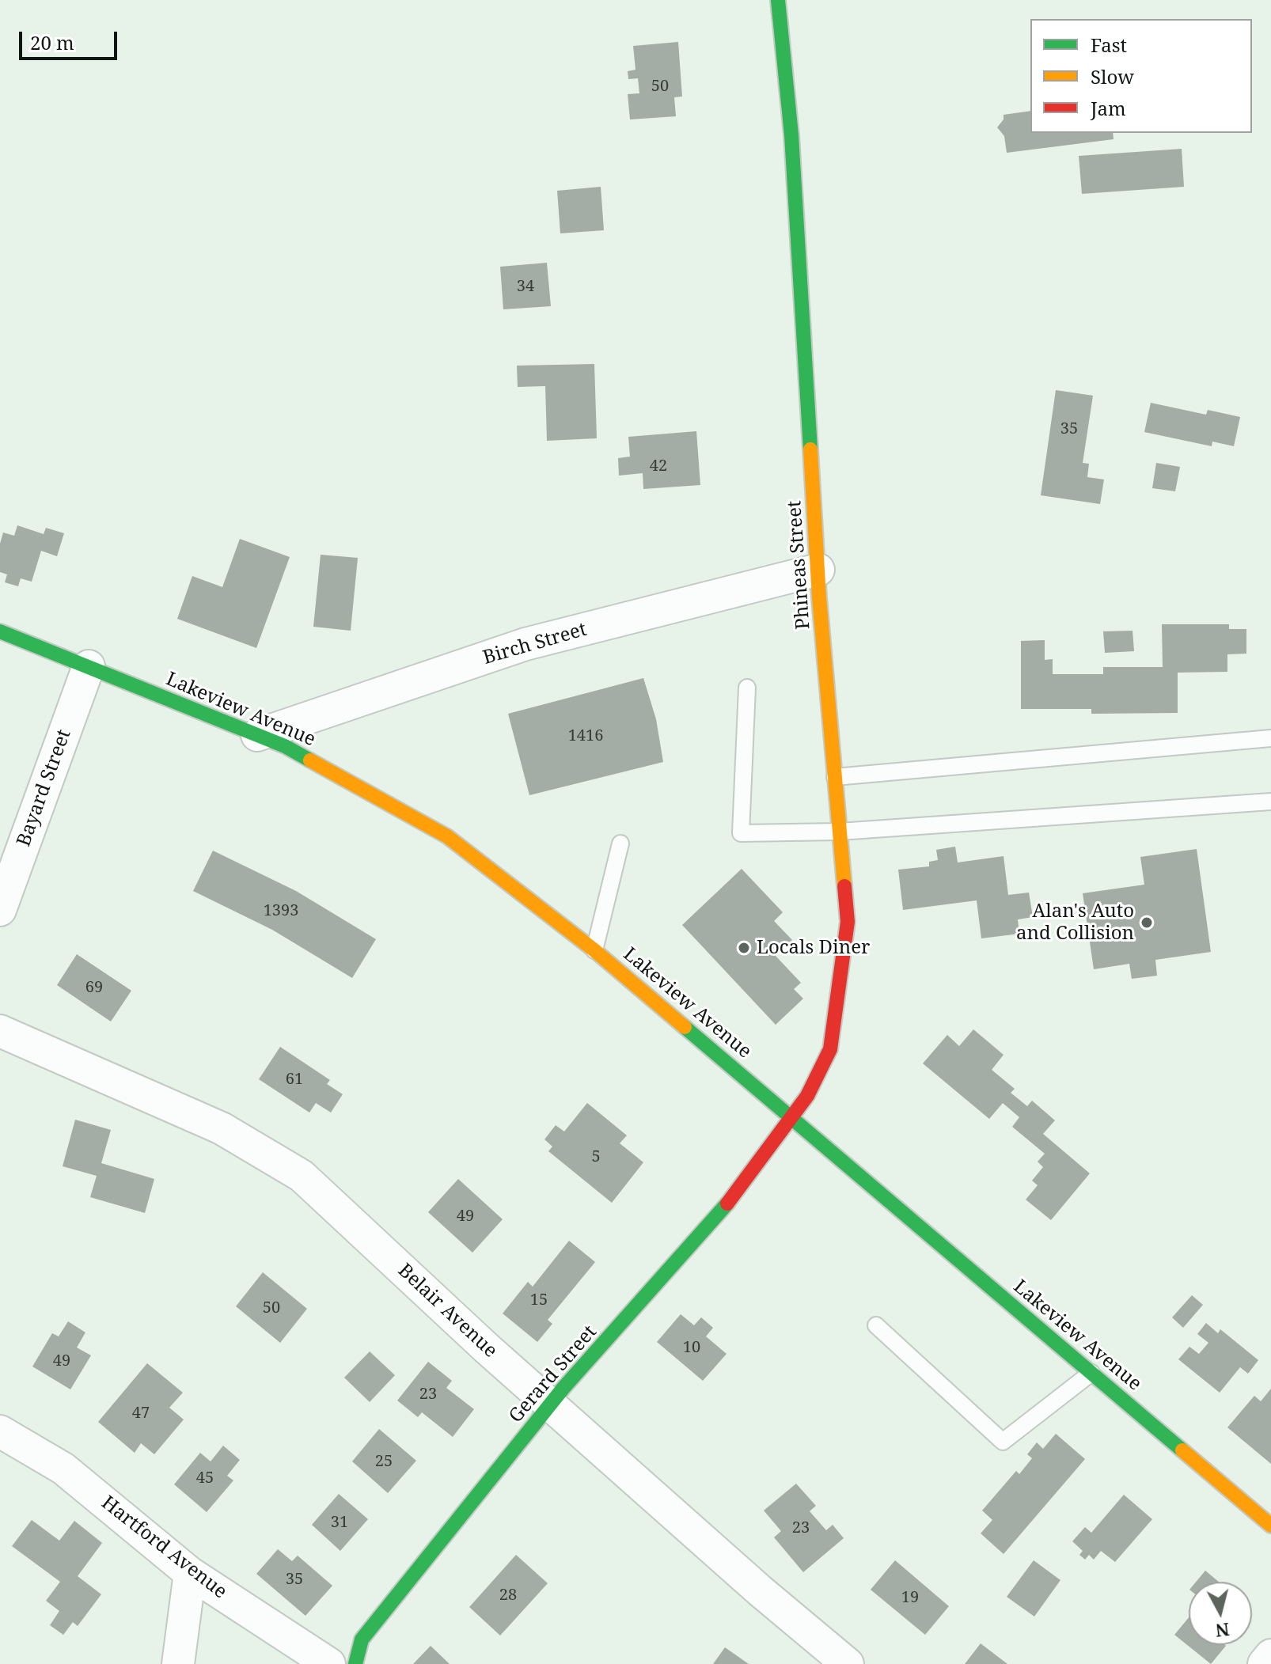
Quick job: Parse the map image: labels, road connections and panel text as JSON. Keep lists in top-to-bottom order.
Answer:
{
  "streets": {
    "street": [
      "Phineas Street",
      "Birch Street",
      "Lakeview Avenue",
      "Bayard Street",
      "Belair Avenue",
      "Gerard Street",
      "Hartford Avenue"
    ]
  },
  "crossings": [
    ["Phineas Street", "Birch Street"],
    ["Phineas Street", "Lakeview Avenue"],
    ["Phineas Street", "Gerard Street"],
    ["Birch Street", "Lakeview Avenue"],
    ["Lakeview Avenue", "Bayard Street"],
    ["Lakeview Avenue", "Gerard Street"],
    ["Belair Avenue", "Gerard Street"]
  ],
  "places": ["Alan's Auto and Collision", "Locals Diner"],
  "house_numbers": [
    "50",
    "34",
    "35",
    "42",
    "1416",
    "1393",
    "69",
    "61",
    "5",
    "49",
    "15",
    "50",
    "10",
    "49",
    "23",
    "47",
    "25",
    "45",
    "31",
    "23",
    "35",
    "28",
    "19"
  ],
  "legend": ["Fast", "Slow", "Jam"],
  "scale_bar": "20 m",
  "north": "bottom"
}
